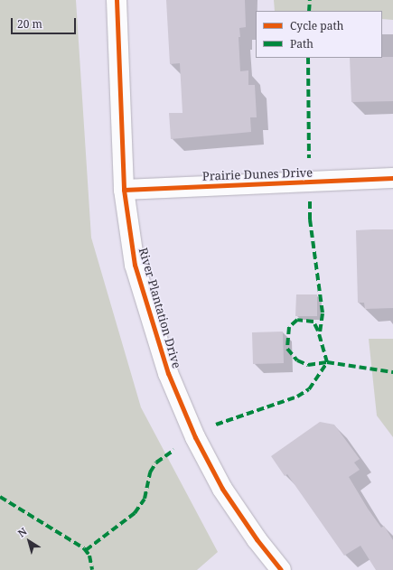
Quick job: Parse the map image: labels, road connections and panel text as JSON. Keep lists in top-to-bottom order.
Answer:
{
  "streets": {
    "street": ["Prairie Dunes Drive", "River Plantation Drive"]
  },
  "crossings": [
    ["Prairie Dunes Drive", "River Plantation Drive"]
  ],
  "legend": ["Cycle path", "Path"],
  "scale_bar": "20 m",
  "north": "top left"
}
